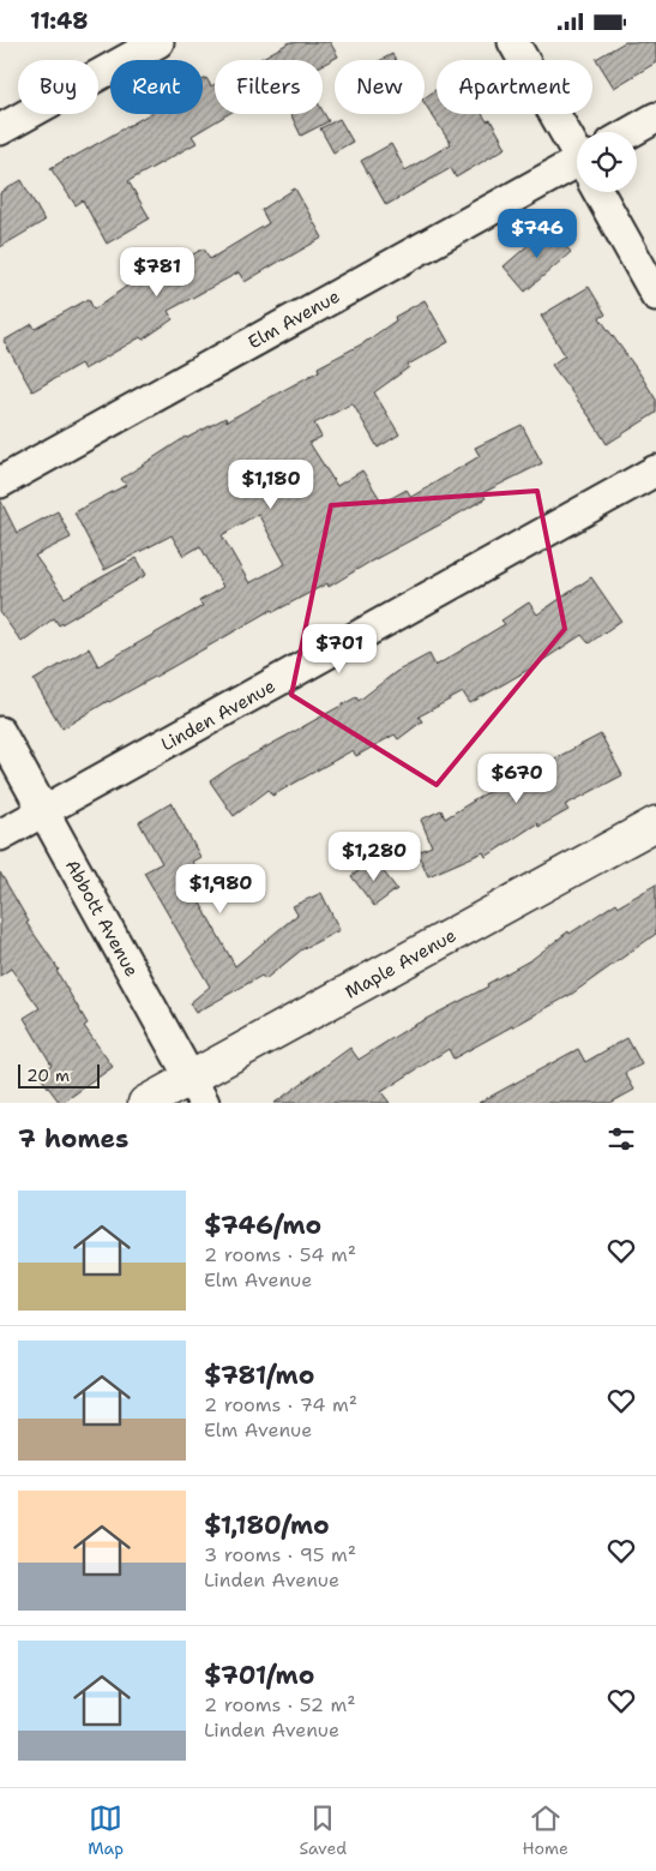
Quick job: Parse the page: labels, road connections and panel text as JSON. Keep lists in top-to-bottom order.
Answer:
{
  "streets": {
    "street": [
      "Elm Avenue",
      "Linden Avenue",
      "Abbott Avenue",
      "Maple Avenue"
    ]
  },
  "crossings": [
    ["Linden Avenue", "Abbott Avenue"],
    ["Abbott Avenue", "Maple Avenue"]
  ],
  "scale_bar": "20 m",
  "page": {
    "status": "11:48",
    "chip": [
      "Buy",
      "Rent",
      "Filters",
      "New",
      "Apartment"
    ],
    "price": [
      "$746",
      "$781",
      "$1,180",
      "$701",
      "$670",
      "$1,280",
      "$1,980"
    ],
    "scale": "20 m",
    "heading": "7 homes",
    "list": [
      {
        "name": "$746/mo",
        "note": "2 rooms · 54 m² · Elm Avenue"
      },
      {
        "name": "$781/mo",
        "note": "2 rooms · 74 m² · Elm Avenue"
      },
      {
        "name": "$1,180/mo",
        "note": "3 rooms · 95 m² · Linden Avenue"
      },
      {
        "name": "$701/mo",
        "note": "2 rooms · 52 m² · Linden Avenue"
      }
    ],
    "tabs": ["Map", "Saved", "Home"]
  }
}
